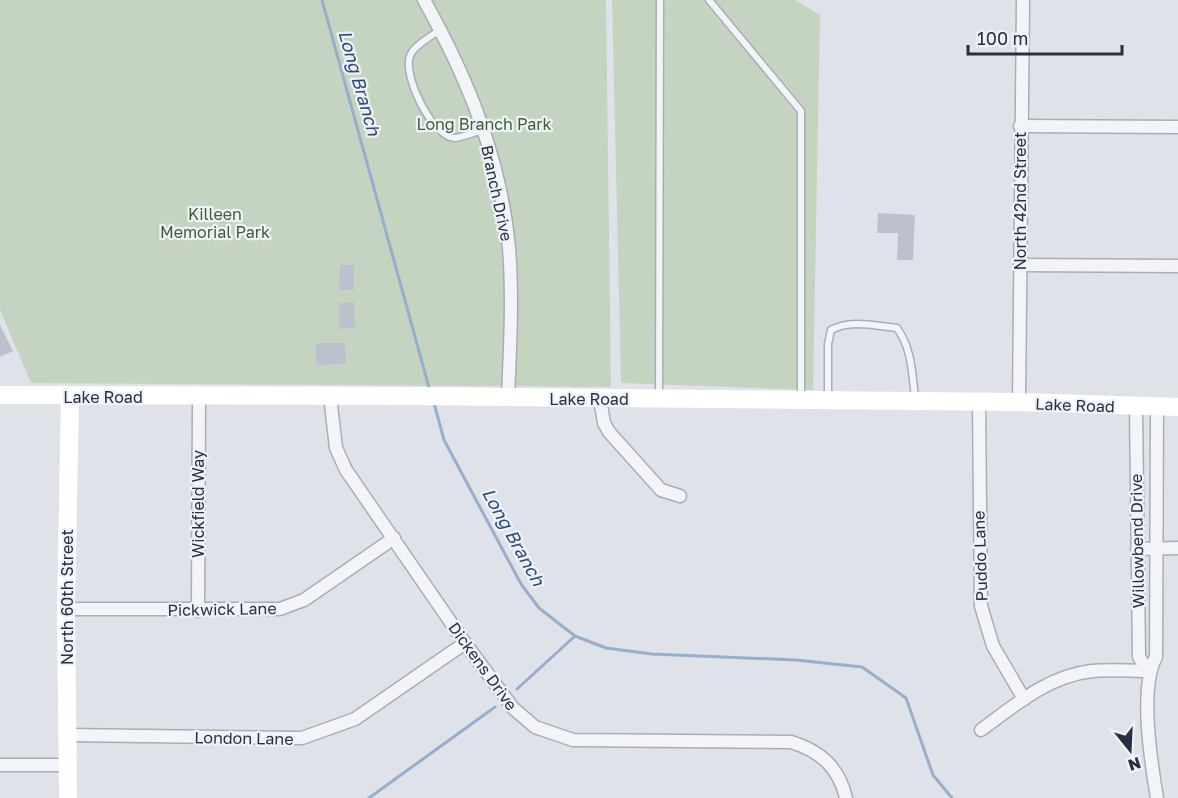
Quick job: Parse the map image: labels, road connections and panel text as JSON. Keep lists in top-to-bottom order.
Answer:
{
  "streets": {
    "street": [
      "Branch Drive",
      "North 42nd Street",
      "Lake Road",
      "Wickfield Way",
      "Willowbend Drive",
      "Puddo Lane",
      "North 60th Street",
      "Pickwick Lane",
      "Dickens Drive",
      "London Lane"
    ]
  },
  "crossings": [
    ["Branch Drive", "Lake Road"],
    ["North 42nd Street", "Lake Road"],
    ["Lake Road", "Wickfield Way"],
    ["Lake Road", "Willowbend Drive"],
    ["Lake Road", "Puddo Lane"],
    ["Lake Road", "North 60th Street"],
    ["Lake Road", "Dickens Drive"],
    ["Wickfield Way", "Pickwick Lane"],
    ["North 60th Street", "Pickwick Lane"],
    ["North 60th Street", "London Lane"],
    ["Pickwick Lane", "Dickens Drive"],
    ["Dickens Drive", "London Lane"]
  ],
  "water": ["Long Branch"],
  "parks": ["Long Branch Park", "Killeen Memorial Park"],
  "scale_bar": "100 m",
  "north": "bottom"
}
